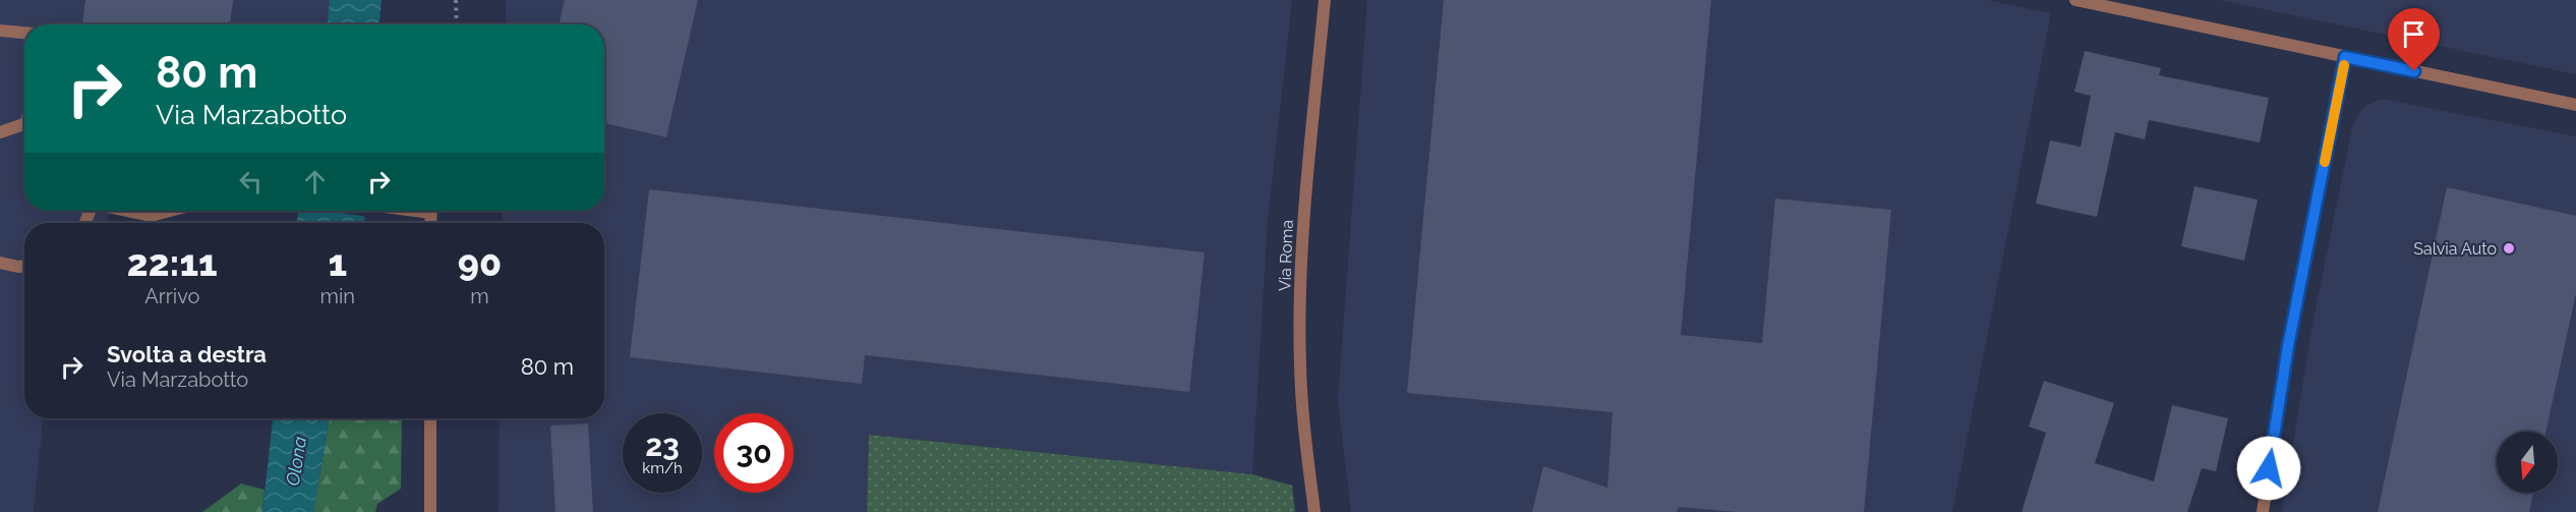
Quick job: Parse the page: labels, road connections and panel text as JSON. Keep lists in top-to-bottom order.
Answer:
{
  "streets": {
    "street": ["Via Roma"]
  },
  "water": ["Olona"],
  "places": ["Salvia Auto"],
  "north": "bottom",
  "page": {
    "turn": ["80 m", "Via Marzabotto"],
    "eta": [
      "22:11",
      "Arrivo",
      "1",
      "min",
      "90",
      "m"
    ],
    "list": [
      {
        "name": "Svolta a destra",
        "note": "Via Marzabotto",
        "value": "80 m"
      }
    ],
    "speed": "23 km/h",
    "limit": "30"
  }
}
